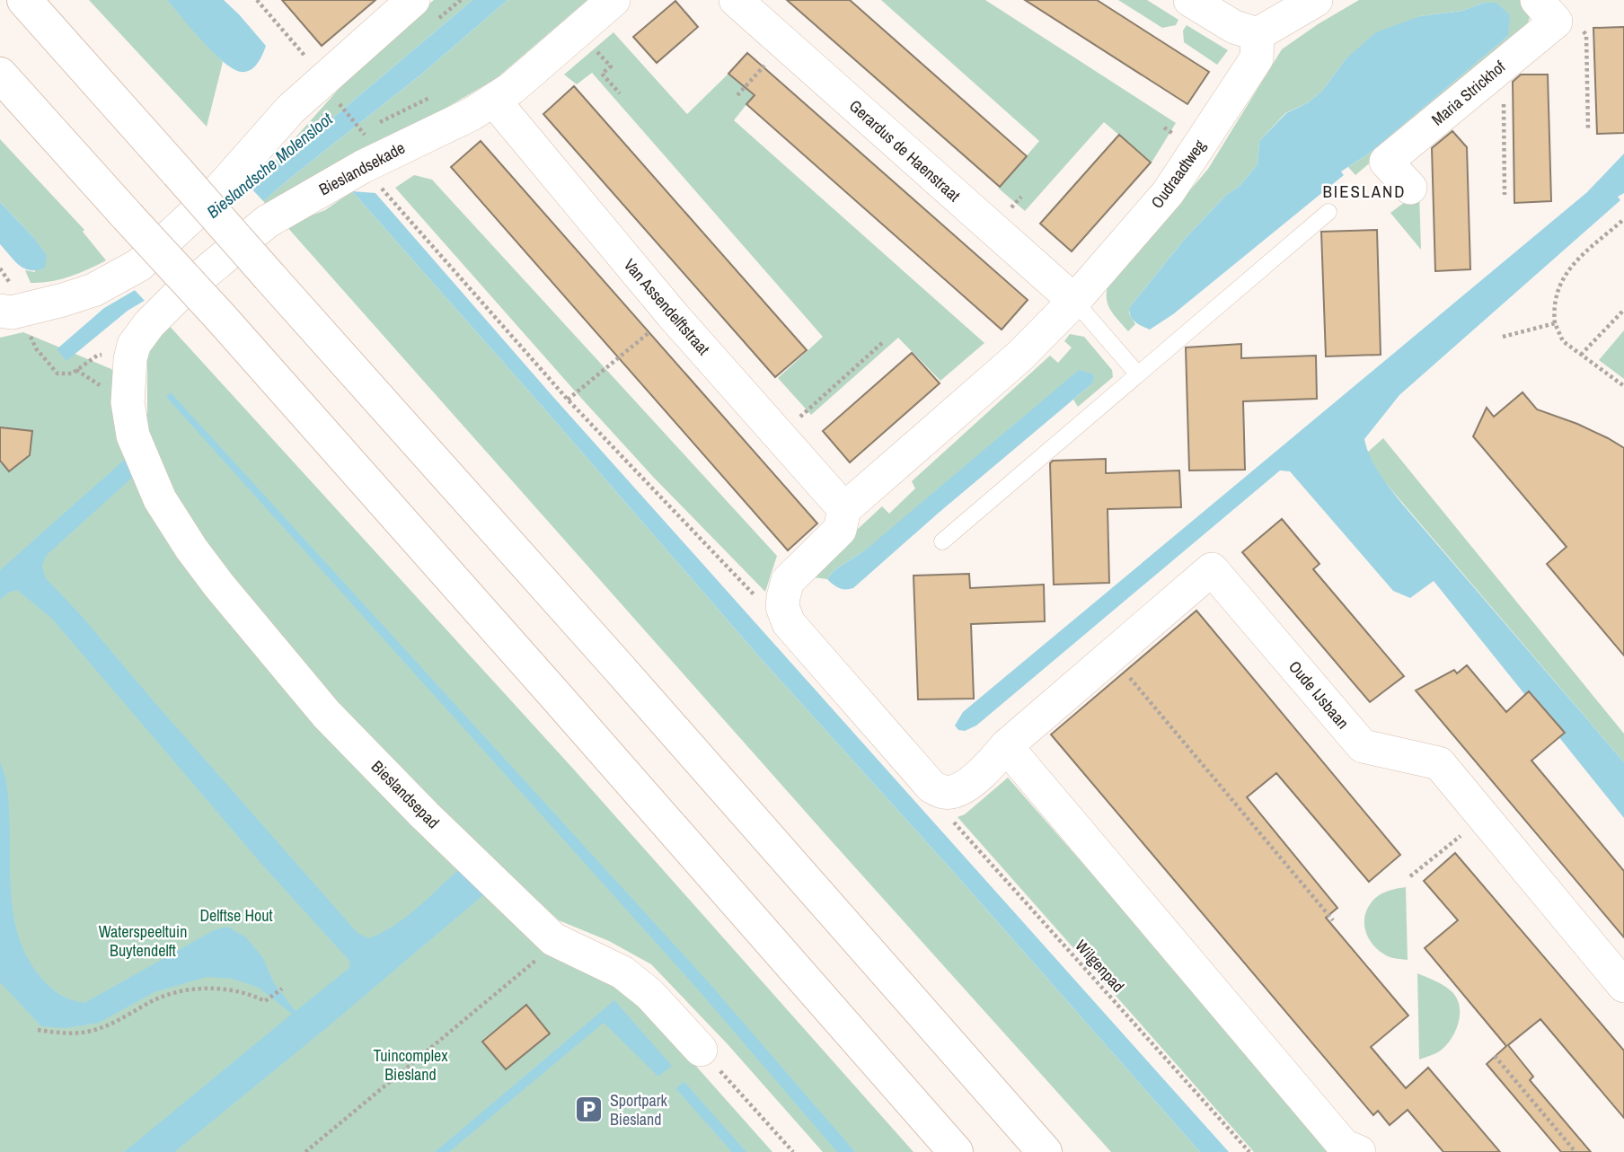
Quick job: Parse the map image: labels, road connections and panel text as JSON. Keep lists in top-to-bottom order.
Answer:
{
  "streets": {
    "street": [
      "Maria Strickhof",
      "Gerardus de Haenstraat",
      "Bieslandsekade",
      "Oudraadtweg",
      "Van Assendelftstraat",
      "Oude IJsbaan",
      "Bieslandsepad"
    ],
    "path": ["Wilgenpad"]
  },
  "crossings": [
    ["Gerardus de Haenstraat", "Oudraadtweg"],
    ["Bieslandsekade", "Van Assendelftstraat"],
    ["Bieslandsekade", "Bieslandsepad"],
    ["Oudraadtweg", "Van Assendelftstraat"],
    ["Oude IJsbaan", "Wilgenpad"]
  ],
  "districts": ["BIESLAND"],
  "water": ["Bieslandsche Molensloot"],
  "parks": ["Delftse Hout", "Waterspeeltuin Buytendelft", "Tuincomplex Biesland"],
  "places": {
    "parking": ["Sportpark Biesland"]
  }
}
